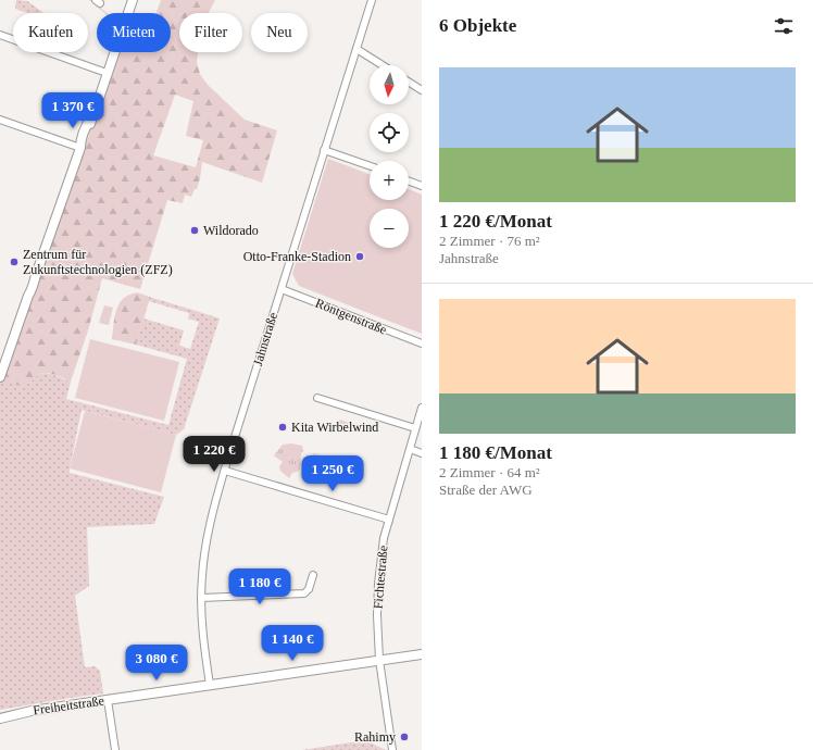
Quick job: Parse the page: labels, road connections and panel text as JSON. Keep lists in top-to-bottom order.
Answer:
{
  "streets": {
    "street": [
      "Röntgenstraße",
      "Jahnstraße",
      "Fichtestraße",
      "Freiheitstraße"
    ]
  },
  "crossings": [
    ["Röntgenstraße", "Jahnstraße"],
    ["Jahnstraße", "Freiheitstraße"],
    ["Fichtestraße", "Freiheitstraße"]
  ],
  "places": [
    "Wildorado",
    "Otto-Franke-Stadion",
    "Zentrum für Zukunftstechnologien (ZFZ)",
    "Kita Wirbelwind",
    "Rahimy"
  ],
  "north": "bottom",
  "page": {
    "heading": "6 Objekte",
    "chip": [
      "Kaufen",
      "Mieten",
      "Filter",
      "Neu"
    ],
    "list": [
      {
        "name": "1 220 €/Monat",
        "note": "2 Zimmer · 76 m² · Jahnstraße"
      },
      {
        "name": "1 180 €/Monat",
        "note": "2 Zimmer · 64 m² · Straße der AWG"
      }
    ],
    "map_buttons": ["+", "−"],
    "price": [
      "1 370 €",
      "1 220 €",
      "1 250 €",
      "1 180 €",
      "1 140 €",
      "3 080 €"
    ]
  }
}
